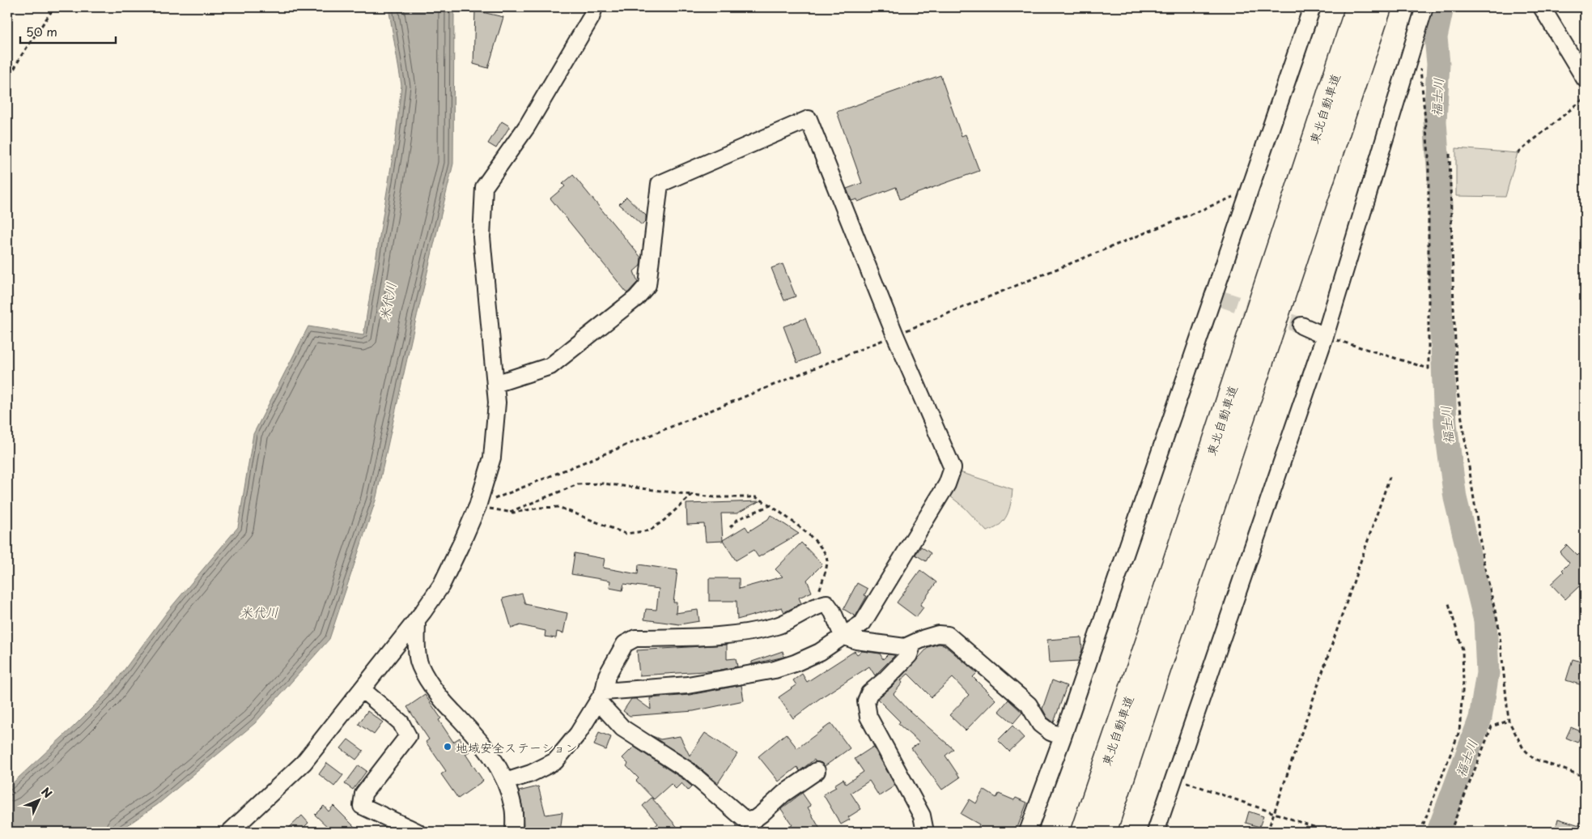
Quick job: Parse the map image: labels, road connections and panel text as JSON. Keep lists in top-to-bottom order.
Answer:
{
  "streets": {
    "highway": ["東北自動車道"]
  },
  "water": ["福士川", "米代川"],
  "places": ["地域安全ステーション"],
  "scale_bar": "50 m",
  "north": "top right"
}
